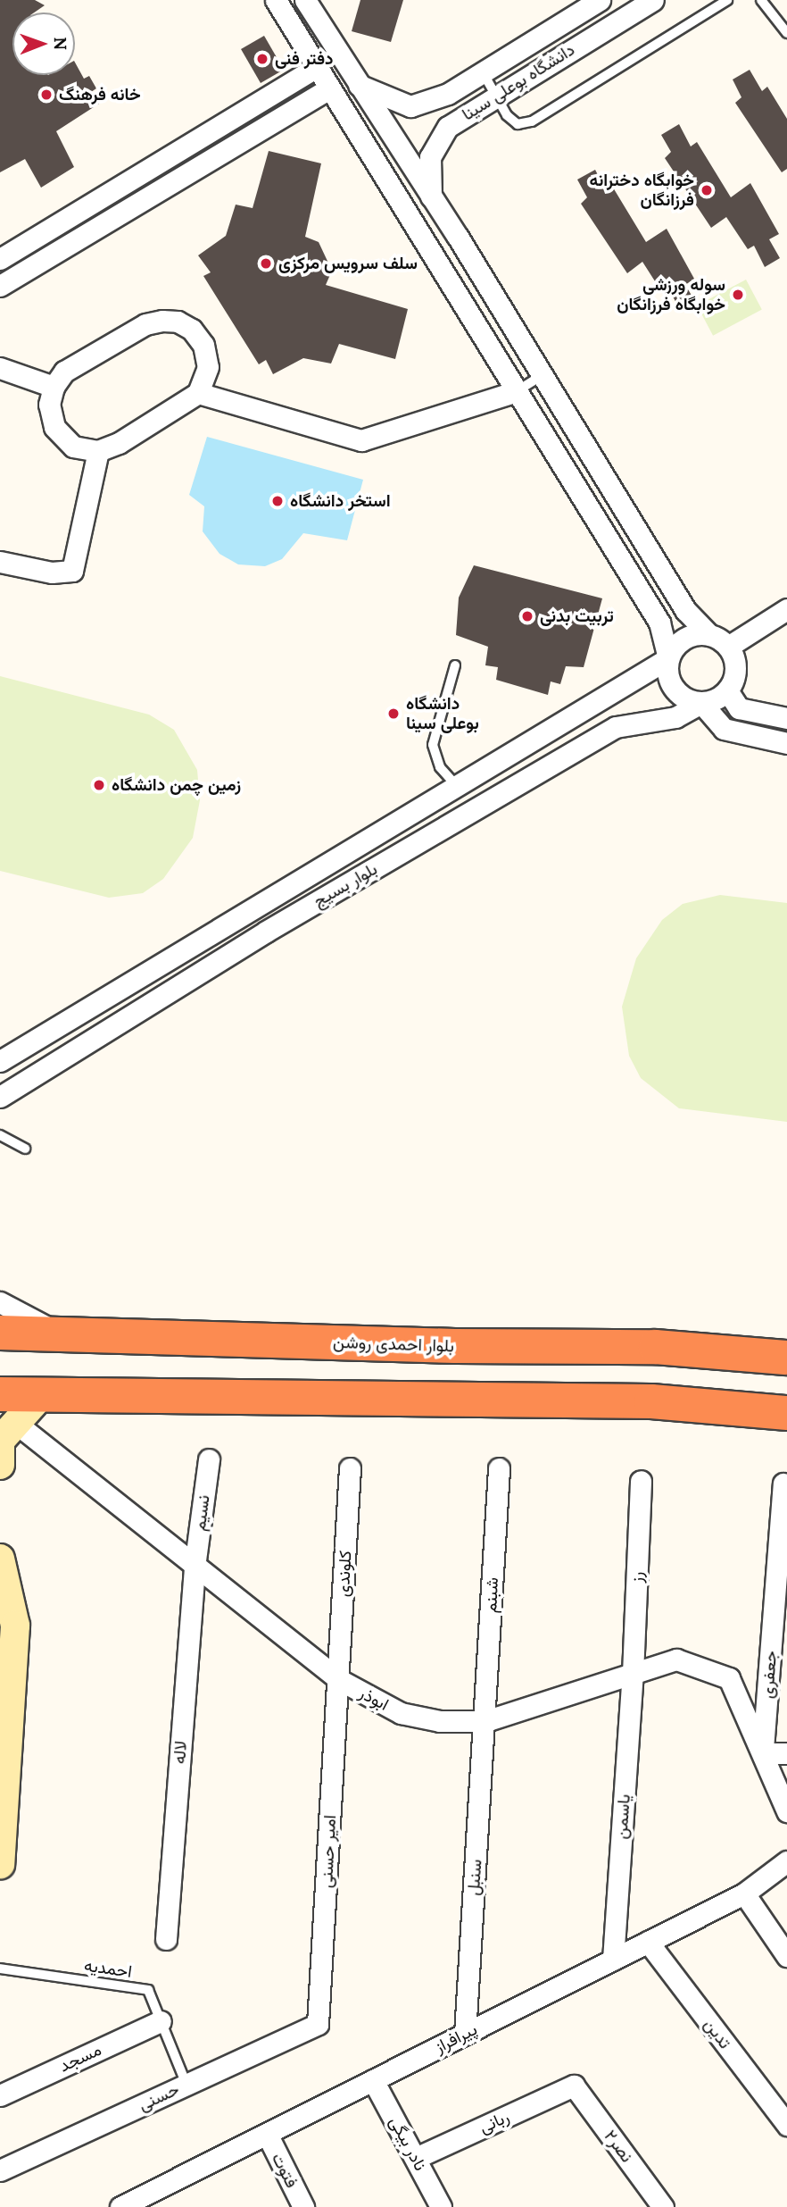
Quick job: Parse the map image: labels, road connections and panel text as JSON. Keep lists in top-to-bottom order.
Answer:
{
  "streets": {
    "highway": ["بلوار احمدی روشن"],
    "street": [
      "دانشگاه بوعلی سینا",
      "بلوار بسیج",
      "نسیم",
      "کلوندی",
      "رز",
      "شبنم",
      "جعفری",
      "ابوذر",
      "لاله",
      "یاسمن",
      "امیر حسنی",
      "سنبل",
      "تدین",
      "پیرافراز",
      "مسجد",
      "حسنی",
      "ربانی",
      "نادر بیگی",
      "نصر۲",
      "فتوت"
    ],
    "lane": ["احمدیه"]
  },
  "crossings": [
    ["نسیم", "ابوذر"],
    ["نسیم", "لاله"],
    ["کلوندی", "ابوذر"],
    ["کلوندی", "امیر حسنی"],
    ["رز", "ابوذر"],
    ["رز", "یاسمن"],
    ["شبنم", "ابوذر"],
    ["شبنم", "سنبل"],
    ["جعفری", "ابوذر"],
    ["ابوذر", "لاله"],
    ["ابوذر", "یاسمن"],
    ["ابوذر", "امیر حسنی"],
    ["ابوذر", "سنبل"],
    ["یاسمن", "پیرافراز"],
    ["امیر حسنی", "حسنی"],
    ["سنبل", "پیرافراز"],
    ["احمدیه", "مسجد"],
    ["احمدیه", "حسنی"],
    ["تدین", "پیرافراز"],
    ["پیرافراز", "نادر بیگی"],
    ["پیرافراز", "فتوت"],
    ["ربانی", "نادر بیگی"],
    ["ربانی", "نصر۲"]
  ],
  "places": [
    "دفتر فنی",
    "خانه فرهنگ",
    "خوابگاه دخترانه فرزانگان",
    "سلف سرویس مرکزی",
    "سوله ورزشی خوابگاه فرزانگان",
    "استخر دانشگاه",
    "تربیت بدنی",
    "دانشگاه بوعلی سینا",
    "زمین چمن دانشگاه"
  ],
  "north": "right"
}
